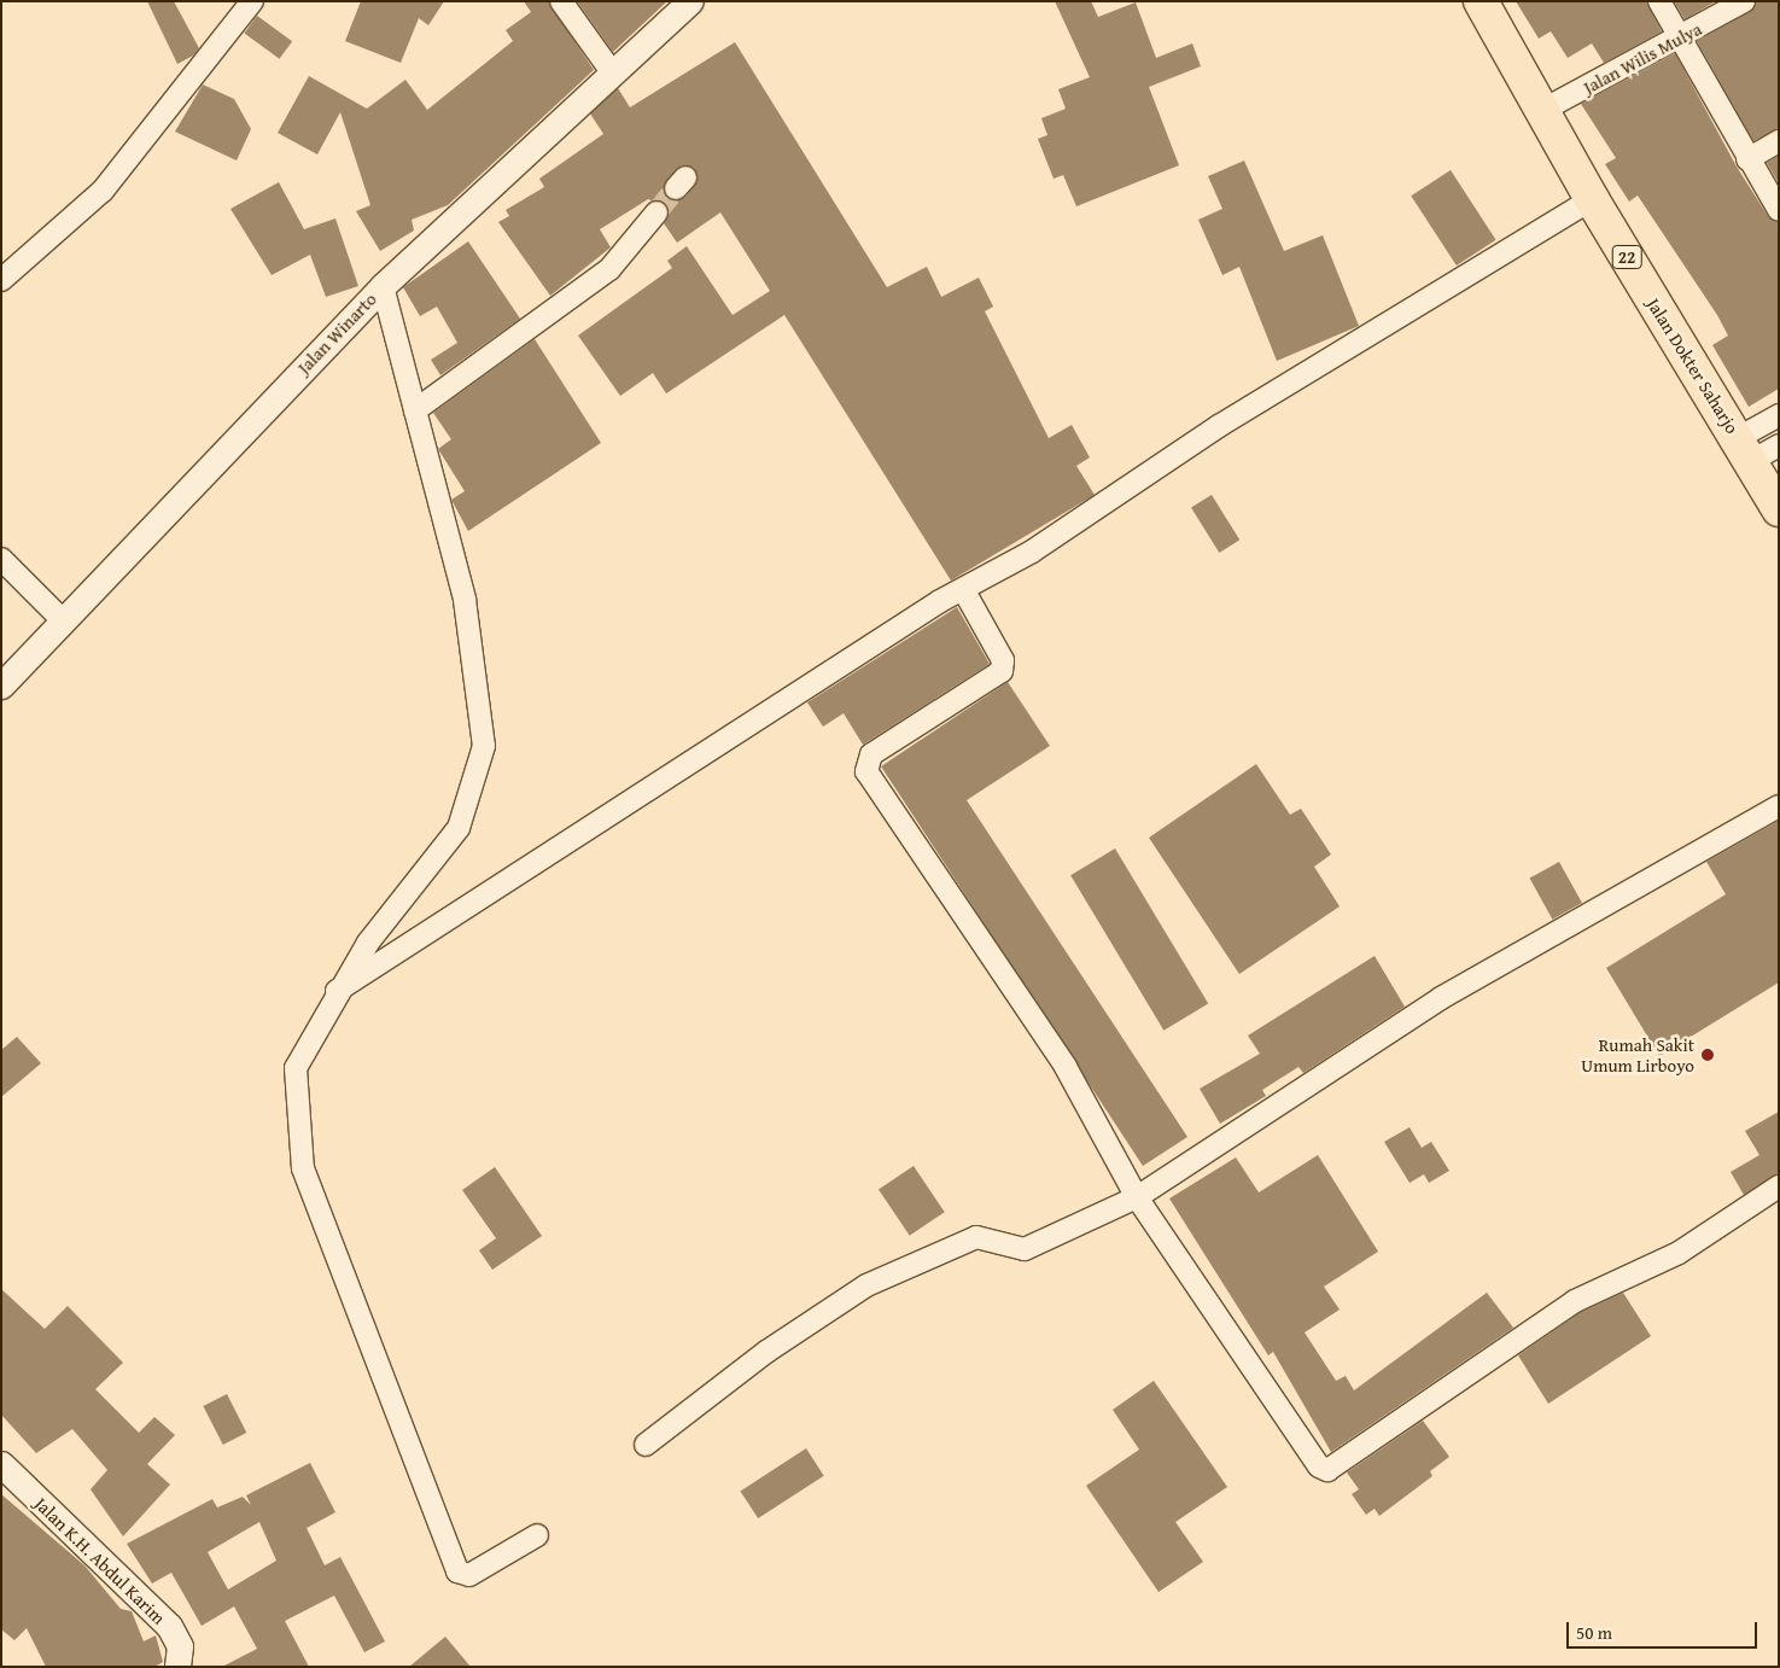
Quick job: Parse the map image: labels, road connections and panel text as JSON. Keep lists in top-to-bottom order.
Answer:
{
  "streets": {
    "highway": ["22", "Jalan Dokter Saharjo"],
    "street": ["Jalan Wilis Mulya", "Jalan Winarto", "Jalan K.H. Abdul Karim"]
  },
  "crossings": [
    ["Jalan Wilis Mulya", "Jalan Dokter Saharjo"]
  ],
  "places": ["Rumah Sakit Umum Lirboyo"],
  "scale_bar": "50 m"
}
